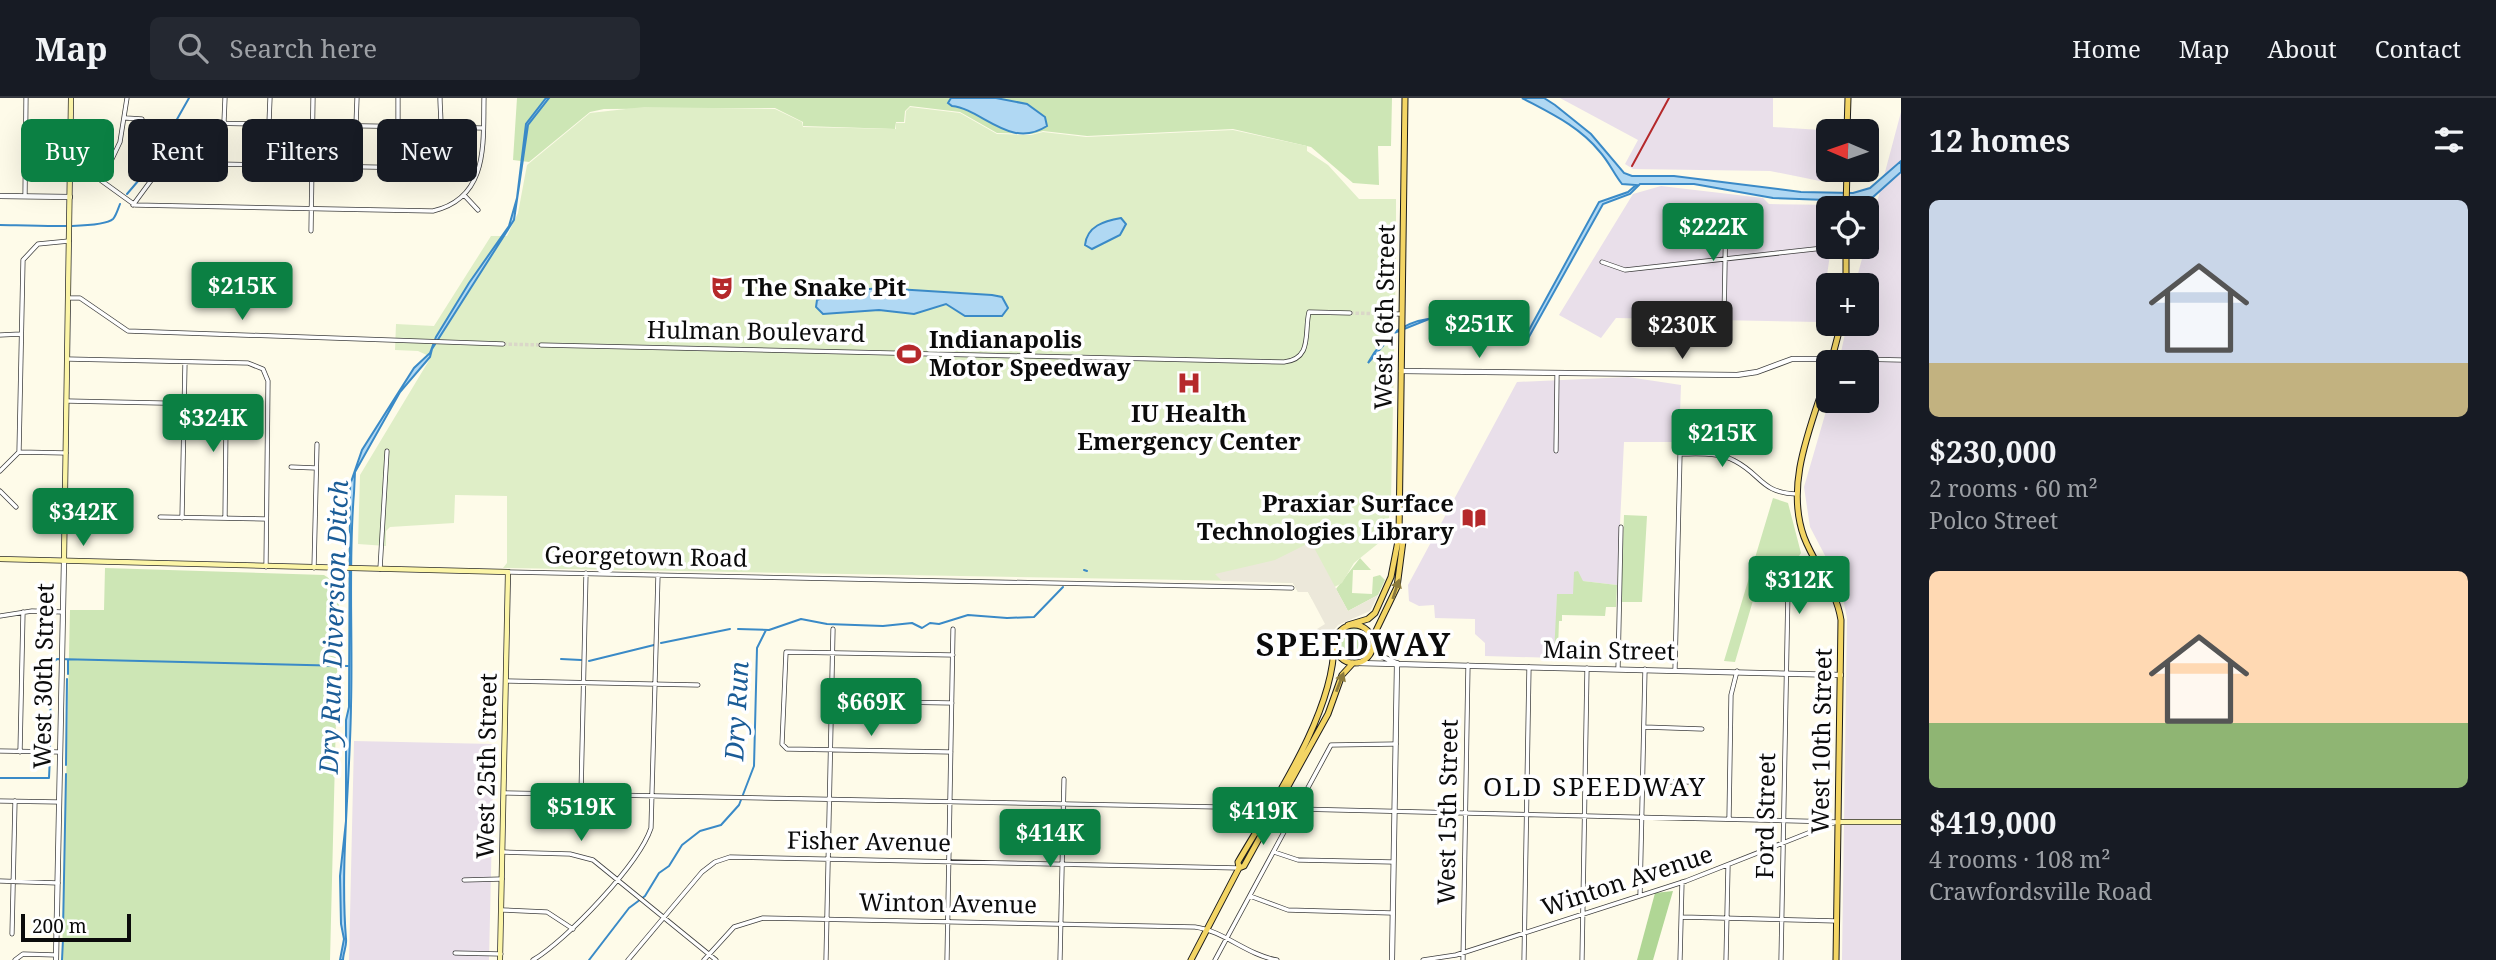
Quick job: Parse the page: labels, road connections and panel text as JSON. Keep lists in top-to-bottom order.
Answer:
{
  "streets": {
    "main road": [
      "West 16th Street",
      "Georgetown Road",
      "West 30th Street",
      "West 10th Street",
      "West 25th Street"
    ],
    "street": [
      "Hulman Boulevard",
      "Main Street",
      "West 15th Street",
      "Ford Street",
      "Fisher Avenue",
      "Winton Avenue"
    ]
  },
  "crossings": [
    ["West 16th Street", "Main Street"],
    ["Georgetown Road", "West 30th Street"],
    ["Georgetown Road", "West 25th Street"],
    ["Main Street", "West 10th Street"],
    ["Main Street", "West 15th Street"],
    ["Main Street", "Ford Street"],
    ["West 10th Street", "Ford Street"],
    ["West 10th Street", "Winton Avenue"],
    ["West 15th Street", "Winton Avenue"],
    ["Ford Street", "Winton Avenue"]
  ],
  "districts": ["SPEEDWAY", "OLD SPEEDWAY"],
  "water": ["Dry Run Diversion Ditch", "Dry Run"],
  "places": {
    "theatre": ["The Snake Pit"],
    "sports": ["Indianapolis Motor Speedway"],
    "hospital": ["IU Health Emergency Center"],
    "library": ["Praxiar Surface Technologies Library"]
  },
  "scale_bar": "200 m",
  "north": "left",
  "page": {
    "header": "Map",
    "search": "Search here",
    "nav": [
      "Home",
      "Map",
      "About",
      "Contact"
    ],
    "heading": "12 homes",
    "map_buttons": ["+", "−"],
    "chip": [
      "Buy",
      "Rent",
      "Filters",
      "New"
    ],
    "list": [
      {
        "name": "$230,000",
        "note": "2 rooms · 60 m² · Polco Street"
      },
      {
        "name": "$419,000",
        "note": "4 rooms · 108 m² · Crawfordsville Road"
      }
    ],
    "price": [
      "$222K",
      "$215K",
      "$251K",
      "$230K",
      "$324K",
      "$215K",
      "$342K",
      "$312K",
      "$669K",
      "$519K",
      "$419K",
      "$414K"
    ],
    "scale": "200 m"
  }
}
